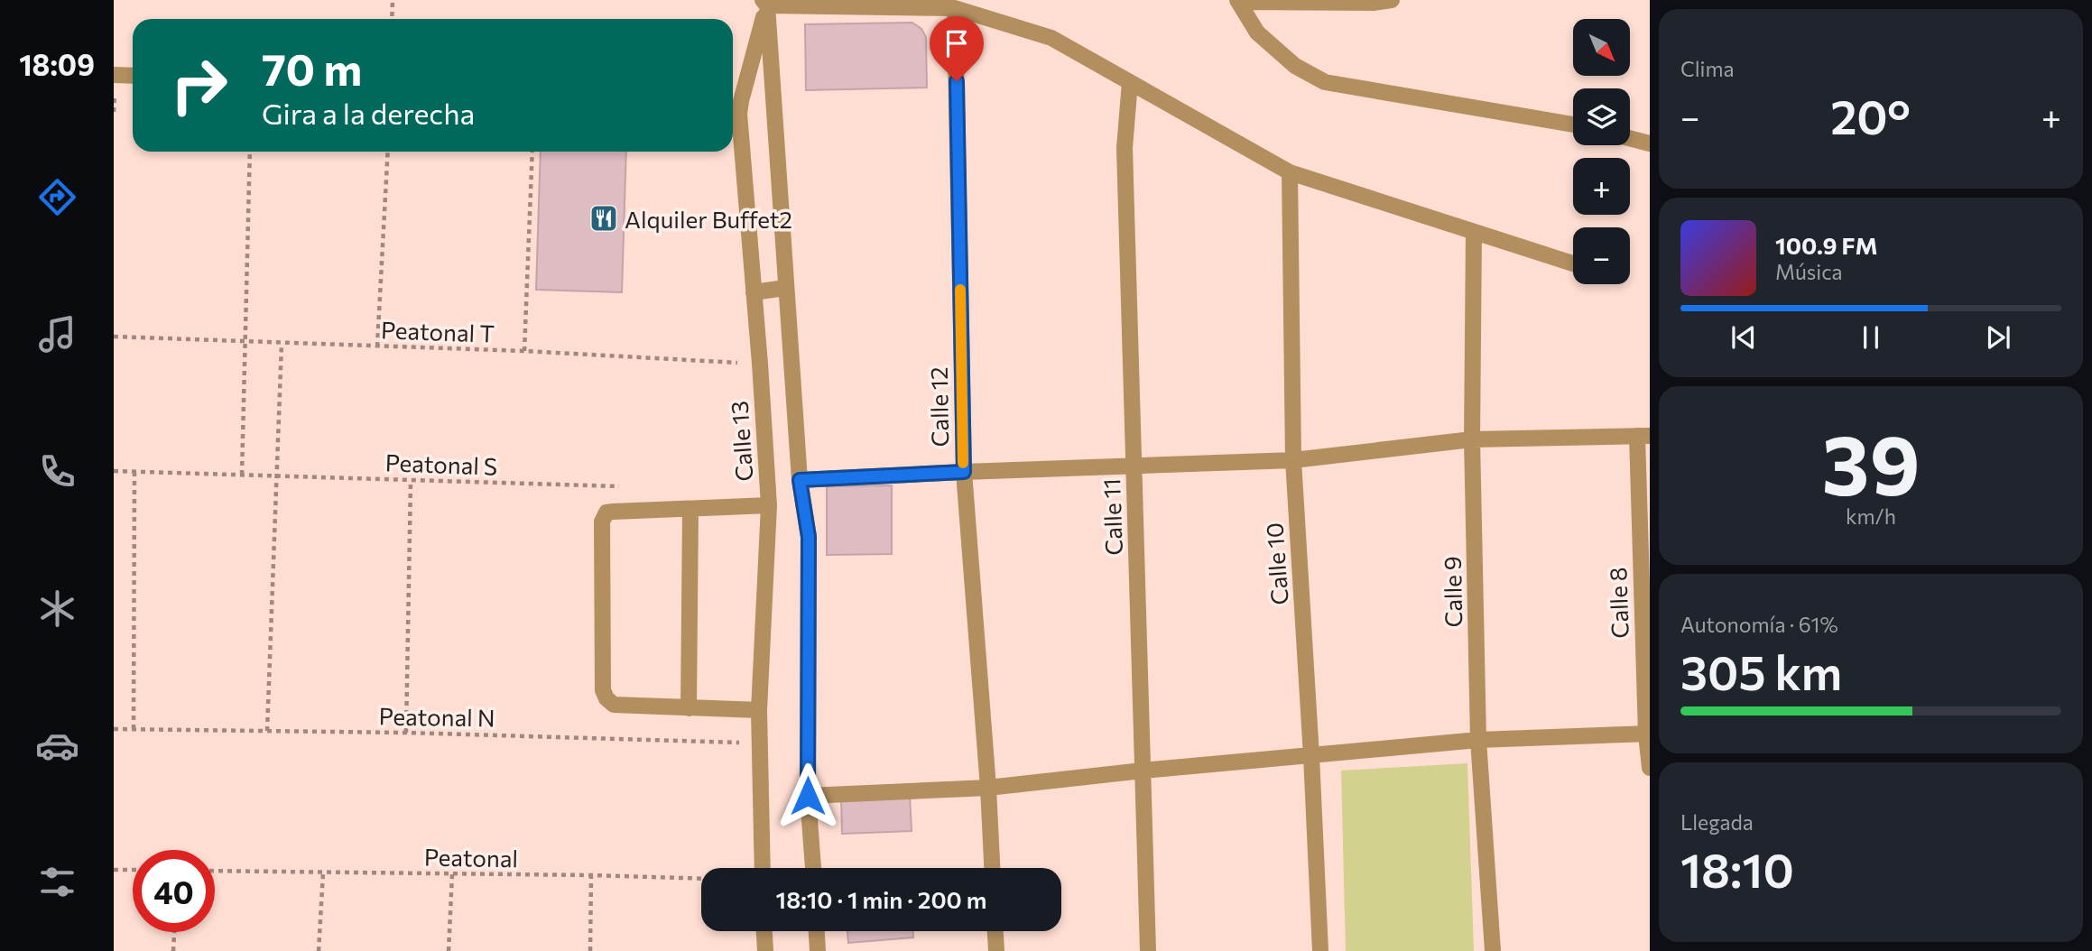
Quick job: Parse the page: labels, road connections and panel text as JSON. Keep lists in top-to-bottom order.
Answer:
{
  "streets": {
    "street": [
      "Calle 12",
      "Calle 13",
      "Calle 11",
      "Calle 10",
      "Calle 9",
      "Calle 8"
    ],
    "path": [
      "Peatonal T",
      "Peatonal S",
      "Peatonal N",
      "Peatonal"
    ]
  },
  "crossings": [
    ["Peatonal T", "Calle 13"],
    ["Calle 13", "Peatonal N"]
  ],
  "places": {
    "restaurant": ["Alquiler Buffet2"]
  },
  "north": "bottom right",
  "page": {
    "tabs": "18:09",
    "tile": [
      "Clima",
      ["39", "km/h"],
      ["Autonomía · 61%", "305 km"],
      ["Llegada", "18:10"]
    ],
    "map_buttons": ["+", "−"],
    "turn": ["70 m", "Gira a la derecha"],
    "heat": ["−", "20°", "+"],
    "song": ["100.9 FM", "Música"],
    "limit": "40",
    "trip": "18:10 · 1 min · 200 m"
  }
}
